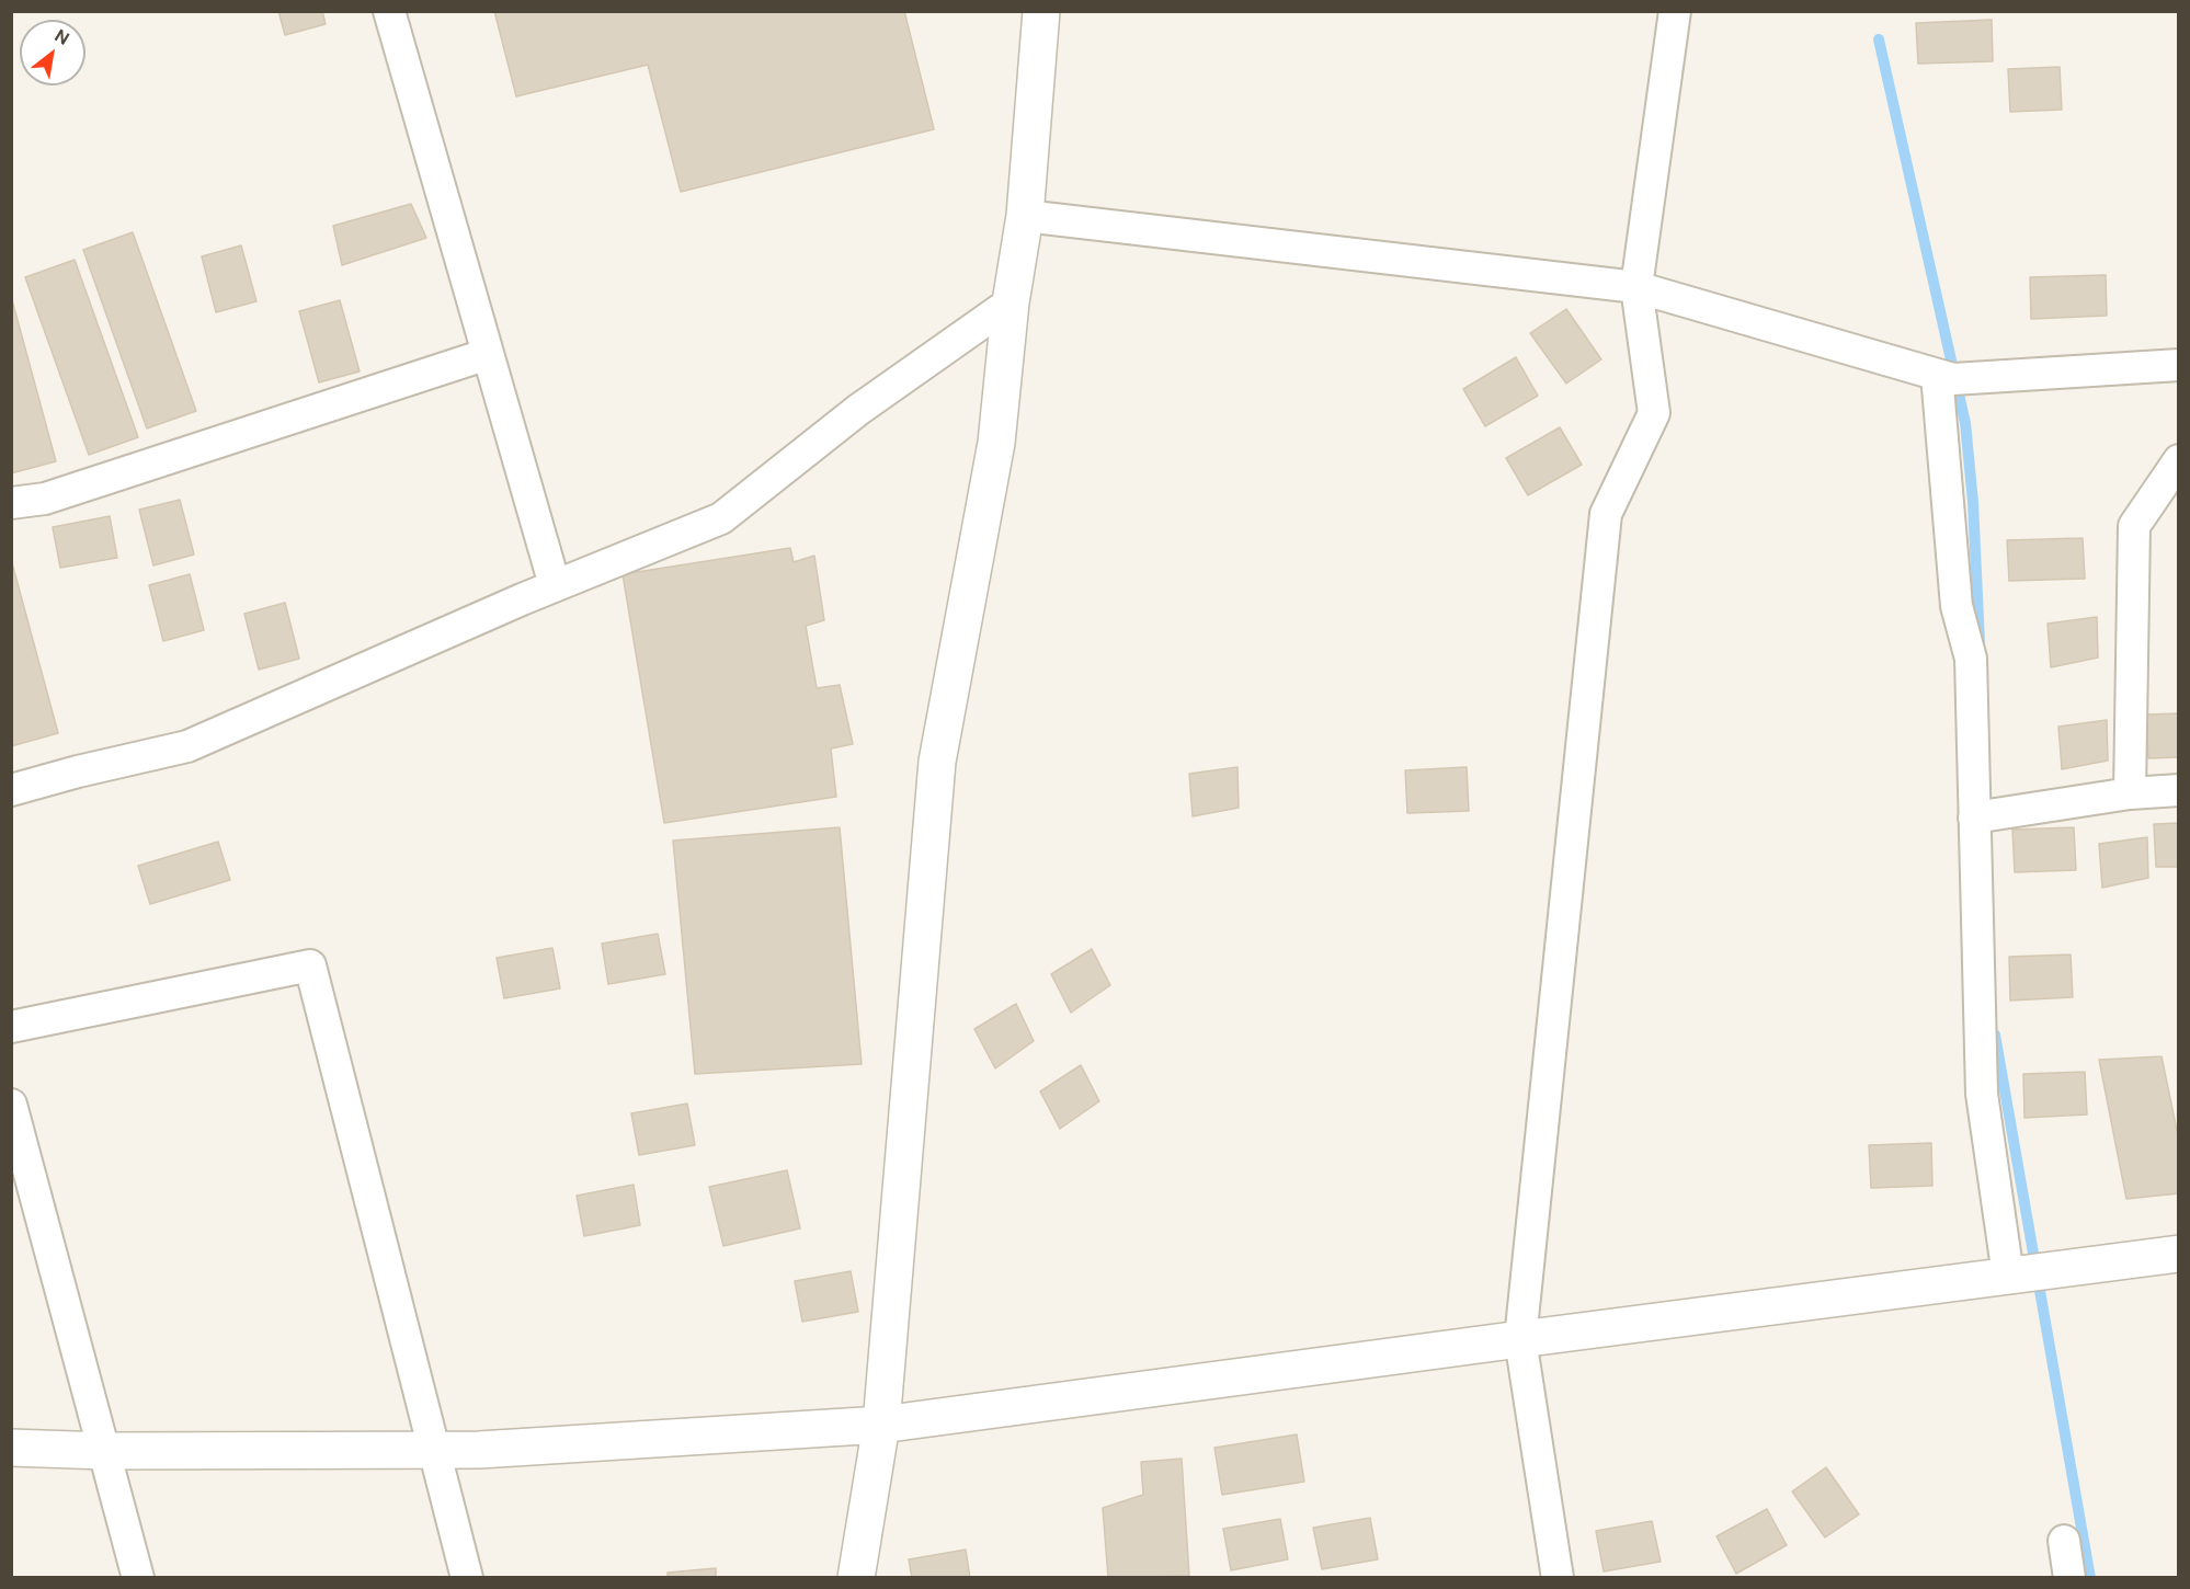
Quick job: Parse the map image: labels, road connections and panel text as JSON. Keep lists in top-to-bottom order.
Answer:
{
  "north": "top right"
}
